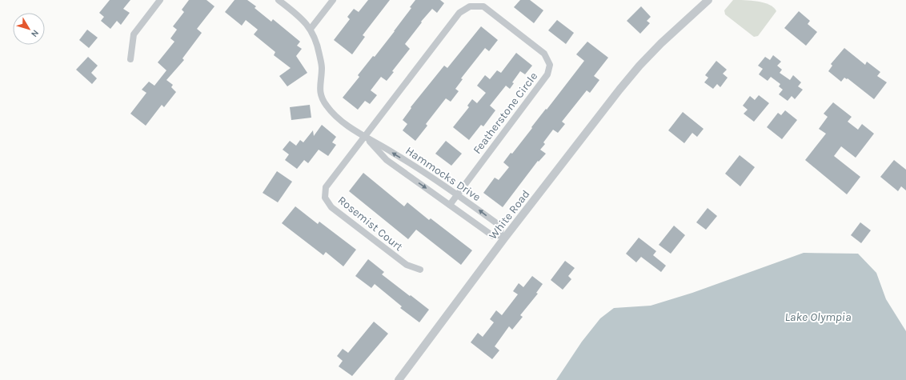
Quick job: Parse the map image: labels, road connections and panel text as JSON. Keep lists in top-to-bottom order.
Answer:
{
  "streets": {
    "street": [
      "Featherstone Circle",
      "Hammocks Drive",
      "White Road",
      "Rosemist Court"
    ]
  },
  "crossings": [
    ["Featherstone Circle", "Hammocks Drive"],
    ["Featherstone Circle", "Rosemist Court"],
    ["Hammocks Drive", "White Road"],
    ["Hammocks Drive", "Rosemist Court"]
  ],
  "water": ["Lake Olympia"],
  "north": "bottom right"
}
